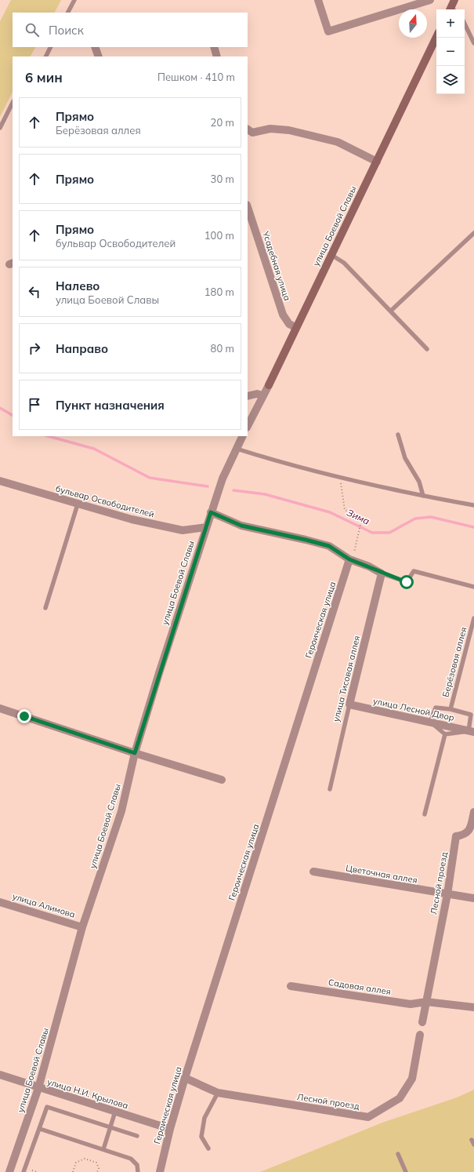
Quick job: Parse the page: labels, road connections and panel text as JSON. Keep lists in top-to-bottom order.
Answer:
{
  "streets": {
    "street": [
      "улица Боевой Славы",
      "Усадебная улица",
      "бульвар Освободителей",
      "Героическая улица",
      "улица Тисовая аллея",
      "улица Лесной Двор",
      "Цветочная аллея",
      "Лесной проезд",
      "улица Алимова",
      "Садовая аллея",
      "улица Н.И. Крылова"
    ],
    "lane": ["Берёзовая аллея"]
  },
  "crossings": [
    ["улица Боевой Славы", "Усадебная улица"],
    ["улица Боевой Славы", "бульвар Освободителей"],
    ["улица Боевой Славы", "улица Алимова"],
    ["улица Боевой Славы", "улица Н.И. Крылова"],
    ["Героическая улица", "Лесной проезд"],
    ["Героическая улица", "улица Н.И. Крылова"],
    ["Берёзовая аллея", "улица Лесной Двор"],
    ["улица Тисовая аллея", "улица Лесной Двор"],
    ["Цветочная аллея", "Лесной проезд"],
    ["Лесной проезд", "Садовая аллея"]
  ],
  "water": ["Зима"],
  "north": "top",
  "page": {
    "map_buttons": ["+", "−"],
    "search": "Поиск",
    "heading": ["6 мин", "Пешком · 410 m"],
    "list": [
      ["Прямо", "Берёзовая аллея", "20 m"],
      ["Прямо", "30 m"],
      ["Прямо", "бульвар Освободителей", "100 m"],
      ["Налево", "улица Боевой Славы", "180 m"],
      ["Направо", "80 m"],
      "Пункт назначения"
    ]
  }
}
